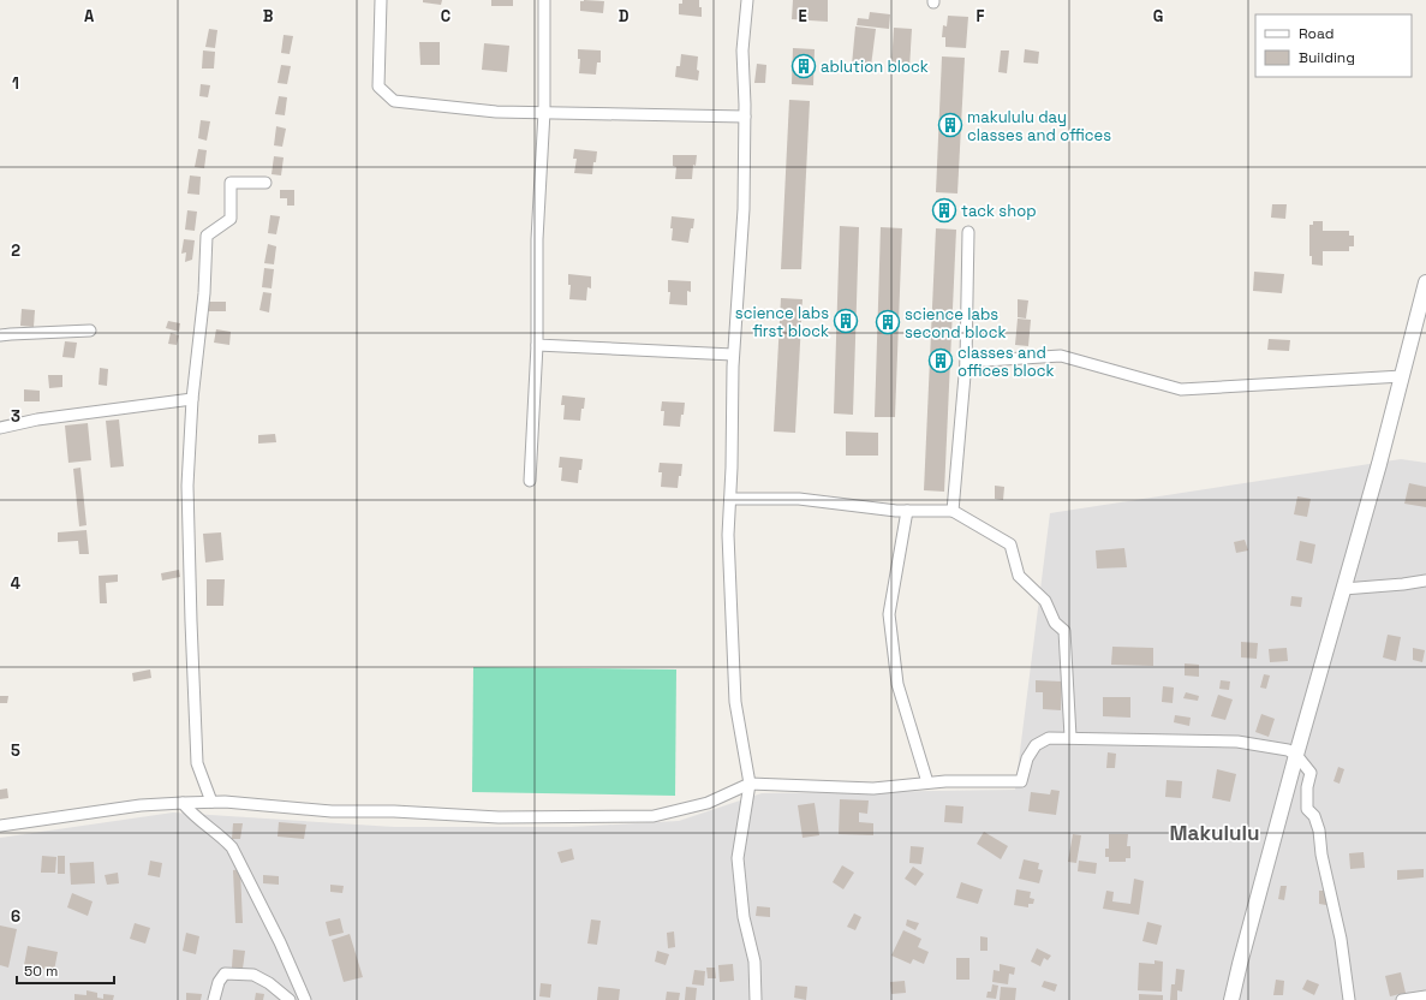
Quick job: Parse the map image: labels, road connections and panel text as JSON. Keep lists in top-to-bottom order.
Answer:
{
  "districts": ["Makululu"],
  "places": {
    "building": [
      "ablution block",
      "makululu day classes and offices",
      "tack shop",
      "science labs first block",
      "science labs second block",
      "classes and offices block"
    ]
  },
  "legend": ["Road", "Building"],
  "scale_bar": "50 m",
  "grid": {
    "columns": [
      "A",
      "B",
      "C",
      "D",
      "E",
      "F",
      "G"
    ],
    "rows": [
      "1",
      "2",
      "3",
      "4",
      "5",
      "6"
    ]
  }
}
